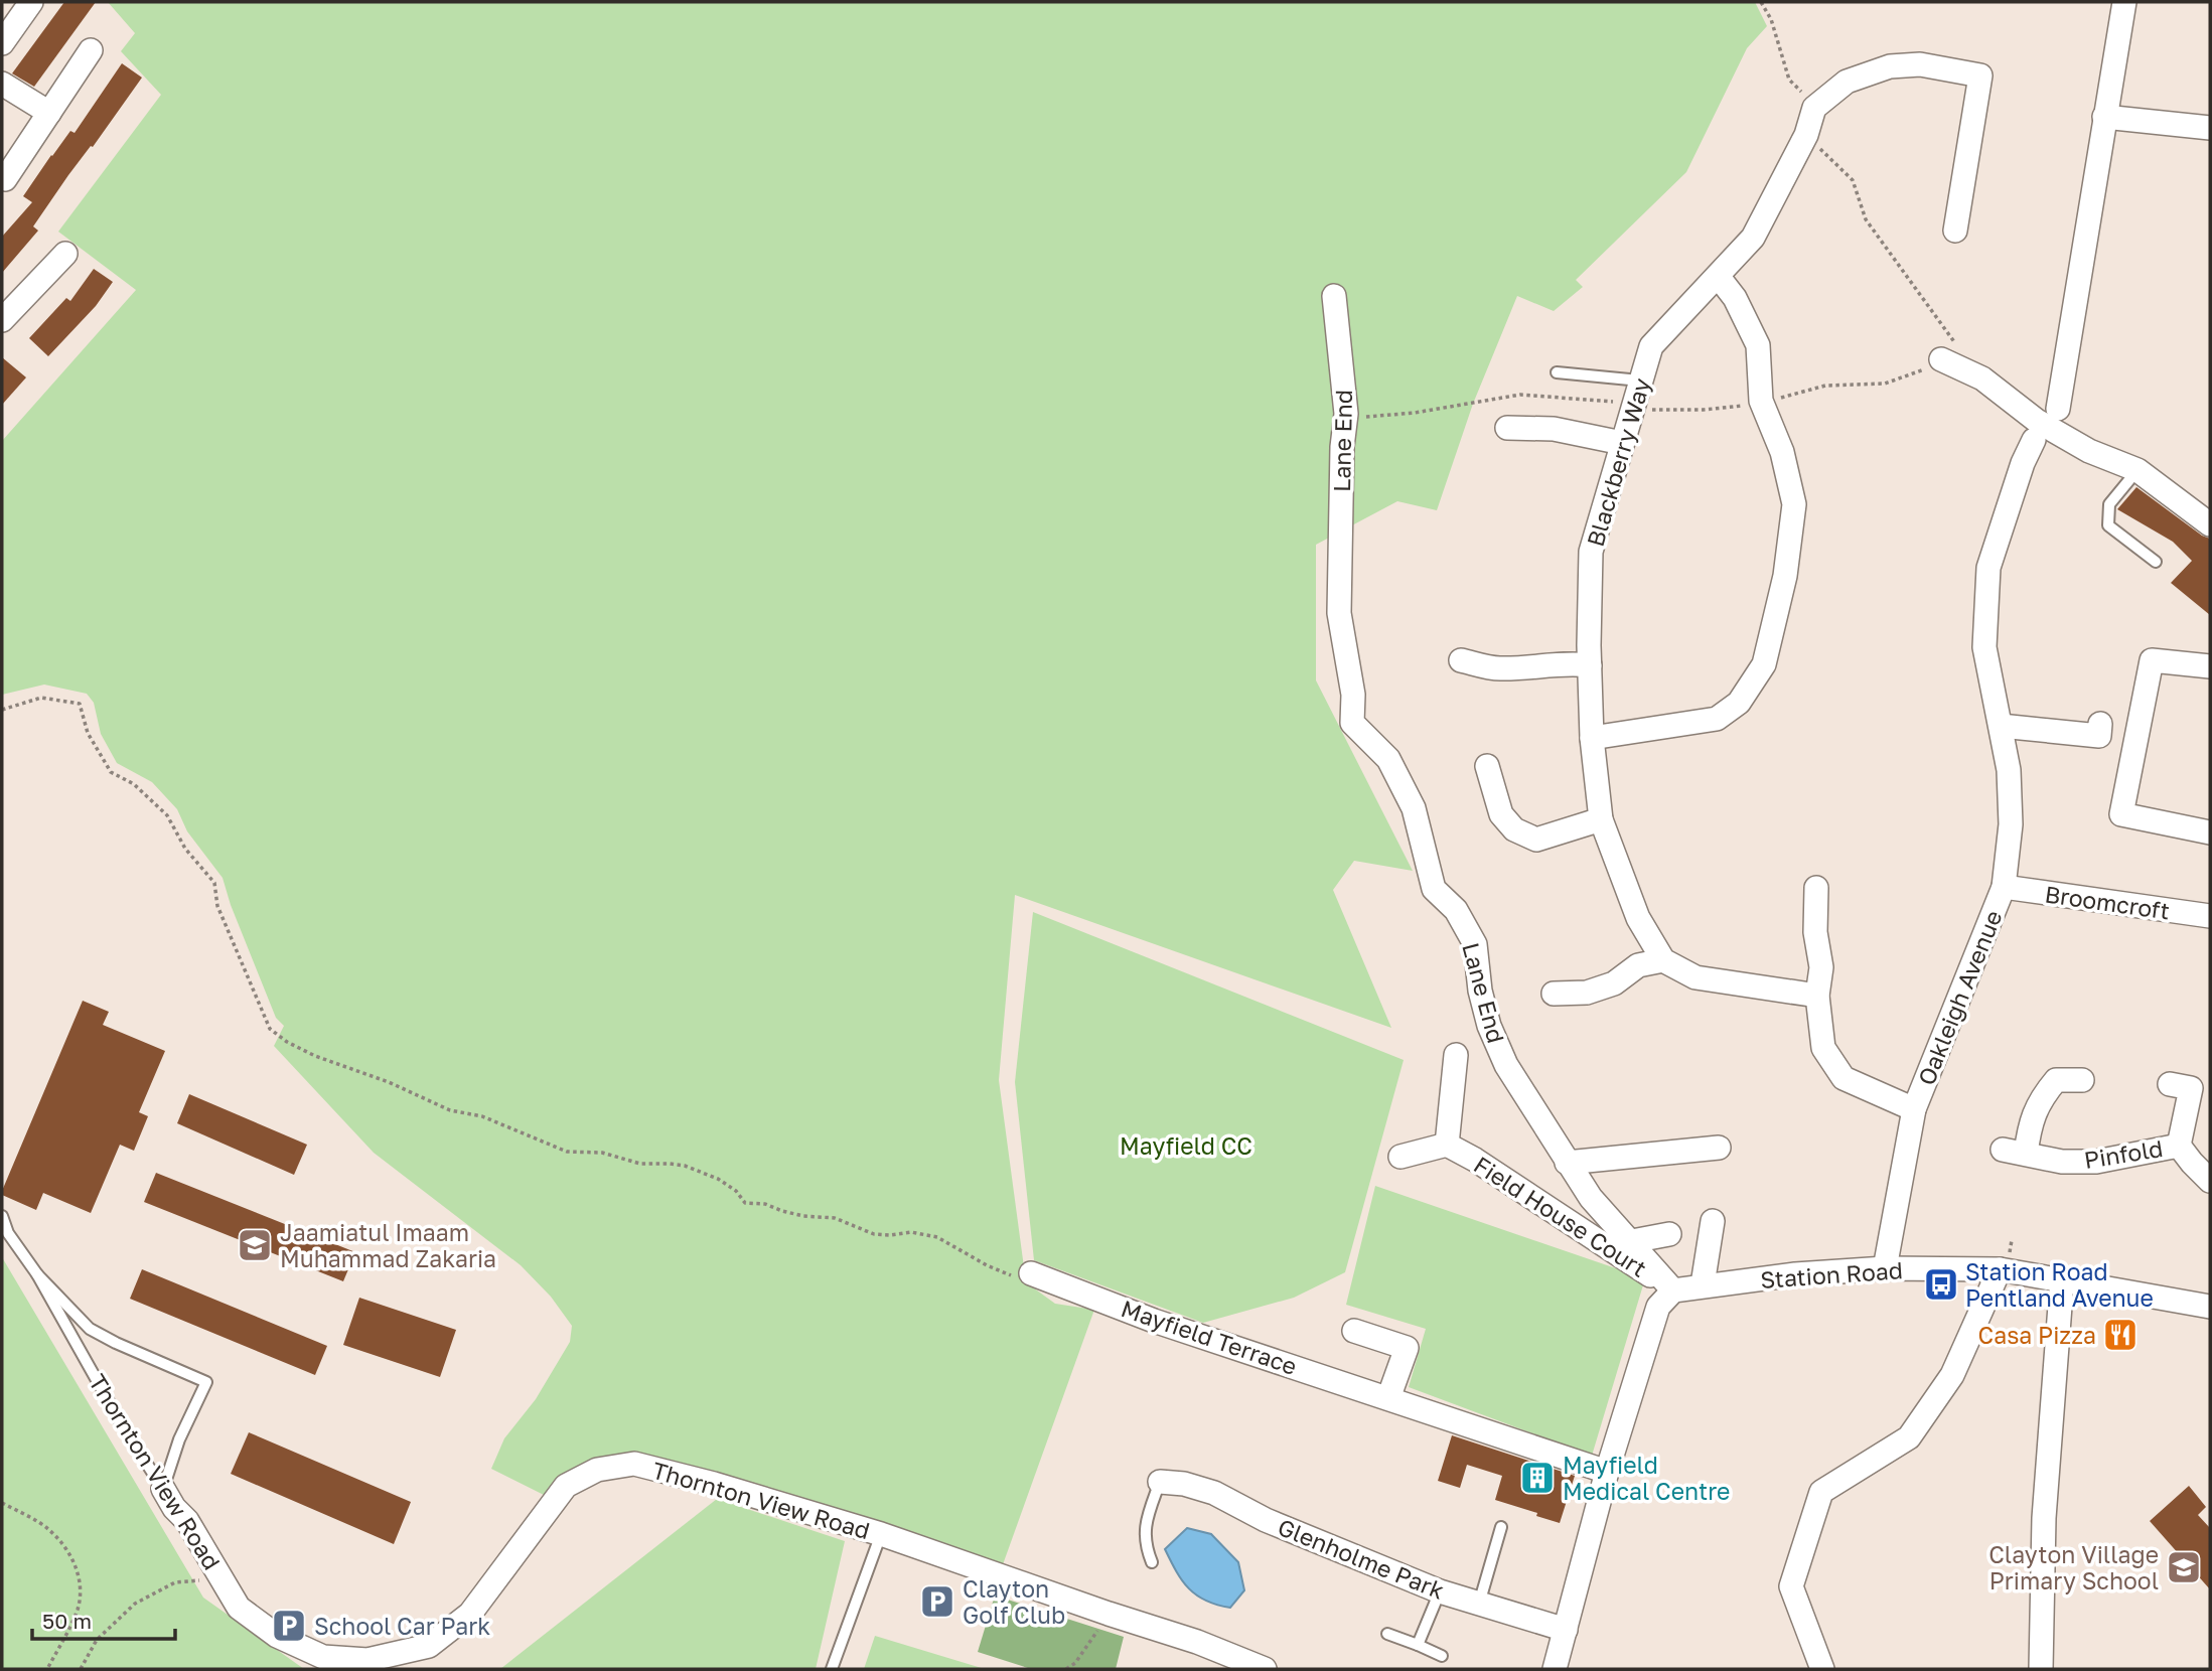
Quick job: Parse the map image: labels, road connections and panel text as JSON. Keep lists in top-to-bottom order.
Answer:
{
  "streets": {
    "street": [
      "Lane End",
      "Blackberry Way",
      "Broomcroft",
      "Oakleigh Avenue",
      "Pinfold",
      "Field House Court",
      "Station Road",
      "Mayfield Terrace",
      "Thornton View Road",
      "Glenholme Park"
    ]
  },
  "crossings": [
    ["Lane End", "Field House Court"],
    ["Lane End", "Station Road"],
    ["Broomcroft", "Oakleigh Avenue"],
    ["Oakleigh Avenue", "Station Road"],
    ["Field House Court", "Station Road"]
  ],
  "parks": ["Mayfield CC"],
  "places": {
    "school or university": ["Jaamiatul Imaam Muhammad Zakaria", "Clayton Village Primary School"],
    "bus stop": ["Station Road Pentland Avenue"],
    "restaurant": ["Casa Pizza"],
    "building": ["Mayfield Medical Centre"],
    "parking": ["Clayton Golf Club", "School Car Park"]
  },
  "scale_bar": "50 m"
}
